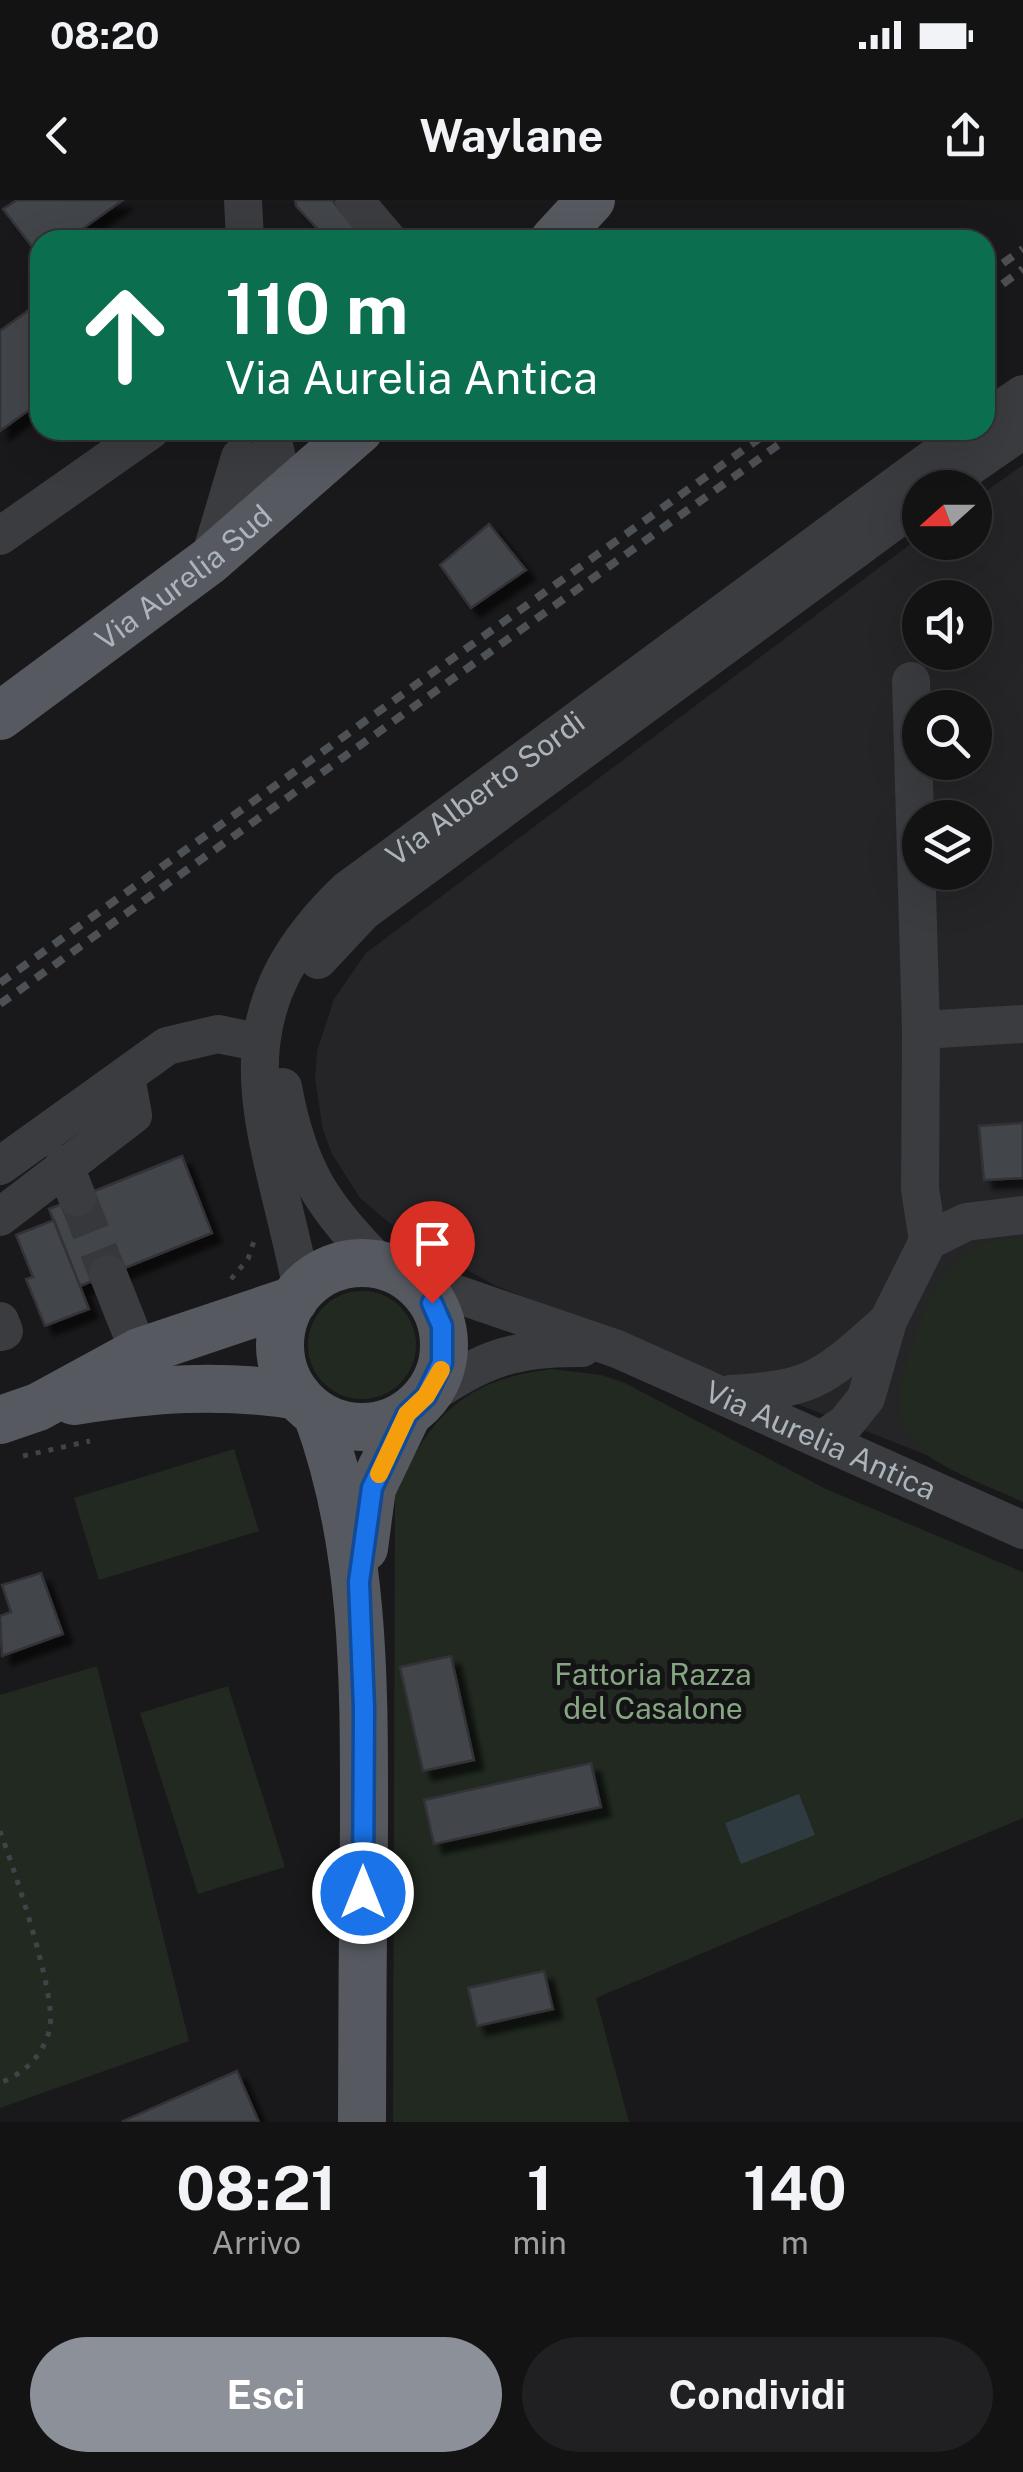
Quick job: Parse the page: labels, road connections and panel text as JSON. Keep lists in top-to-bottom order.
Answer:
{
  "streets": {
    "main road": ["Via Aurelia Sud", "Via Aurelia Antica"],
    "street": ["Via Alberto Sordi"]
  },
  "crossings": [
    ["Via Alberto Sordi", "Via Aurelia Antica"]
  ],
  "parks": ["Fattoria Razza del Casalone"],
  "north": "left",
  "page": {
    "status": "08:20",
    "header": "Waylane",
    "turn": ["110 m", "Via Aurelia Antica"],
    "eta": [
      "08:21",
      "Arrivo",
      "1",
      "min",
      "140",
      "m"
    ],
    "buttons": ["Esci", "Condividi"]
  }
}
